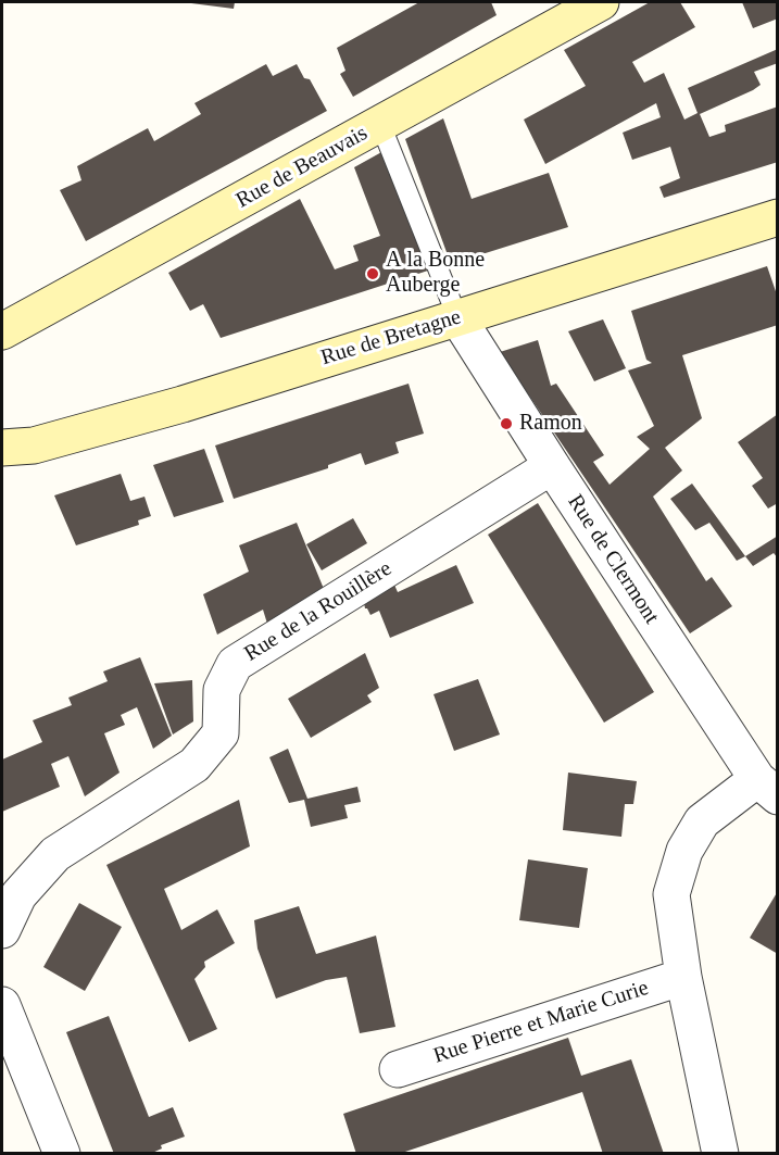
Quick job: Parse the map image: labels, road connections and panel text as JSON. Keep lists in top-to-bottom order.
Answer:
{
  "streets": {
    "main road": ["Rue de Beauvais", "Rue de Bretagne"],
    "street": ["Rue de Clermont", "Rue de la Rouillère", "Rue Pierre et Marie Curie"]
  },
  "crossings": [
    ["Rue de Bretagne", "Rue de Clermont"],
    ["Rue de Clermont", "Rue de la Rouillère"]
  ],
  "places": ["A la Bonne Auberge", "Ramon"]
}
